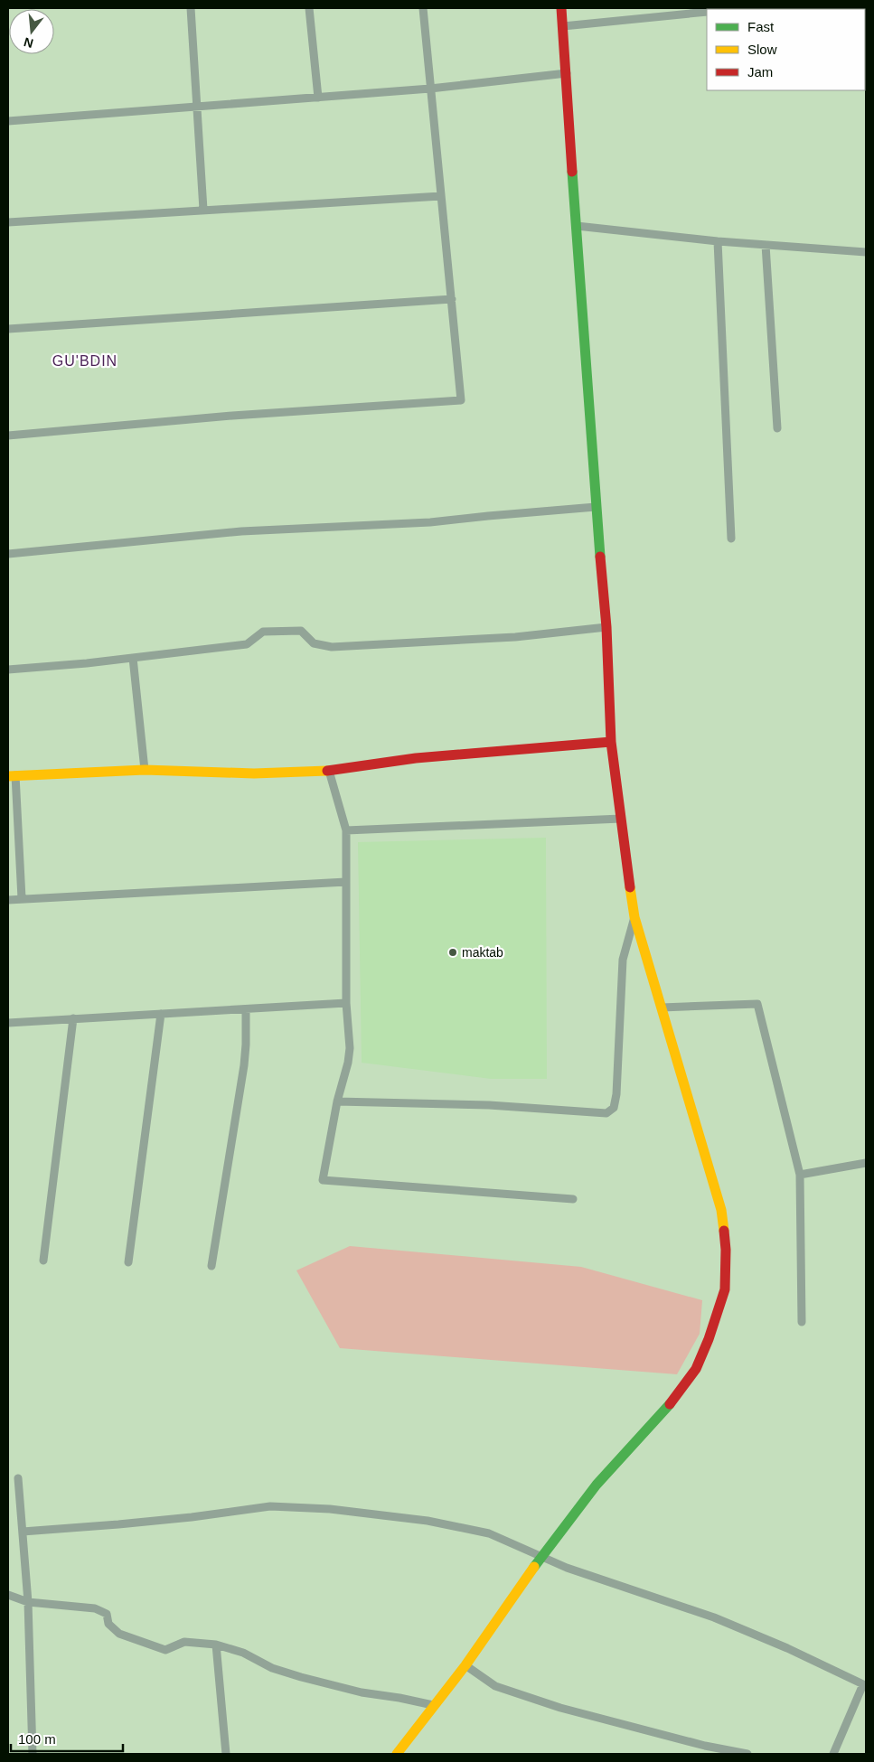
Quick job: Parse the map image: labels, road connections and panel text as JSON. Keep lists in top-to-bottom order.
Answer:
{
  "districts": ["GU'BDIN"],
  "places": ["maktab"],
  "legend": ["Fast", "Slow", "Jam"],
  "scale_bar": "100 m",
  "north": "bottom"
}
